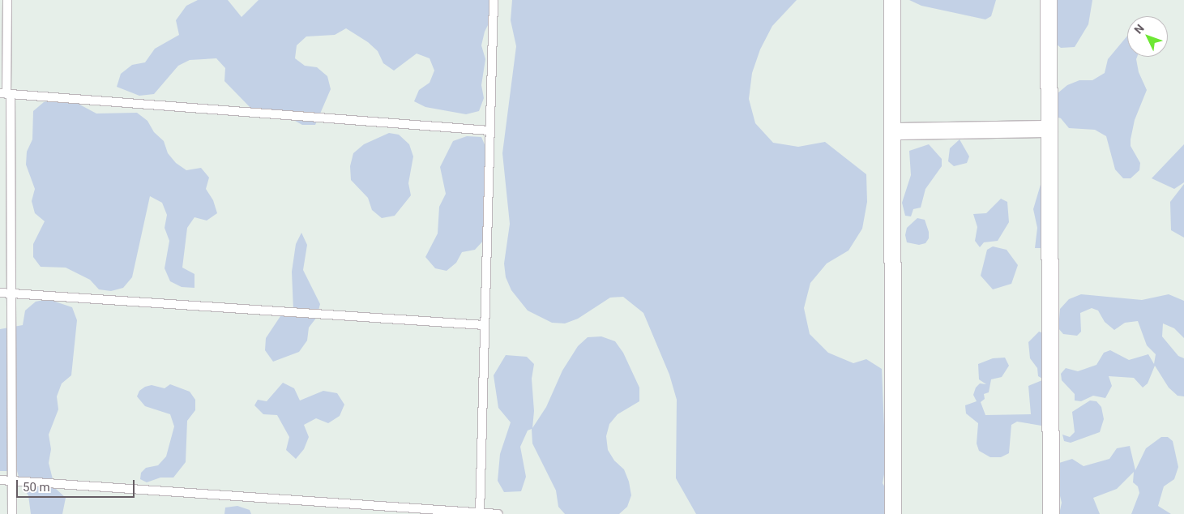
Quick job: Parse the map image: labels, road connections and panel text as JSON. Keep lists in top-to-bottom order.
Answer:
{
  "scale_bar": "50 m",
  "north": "top left"
}
